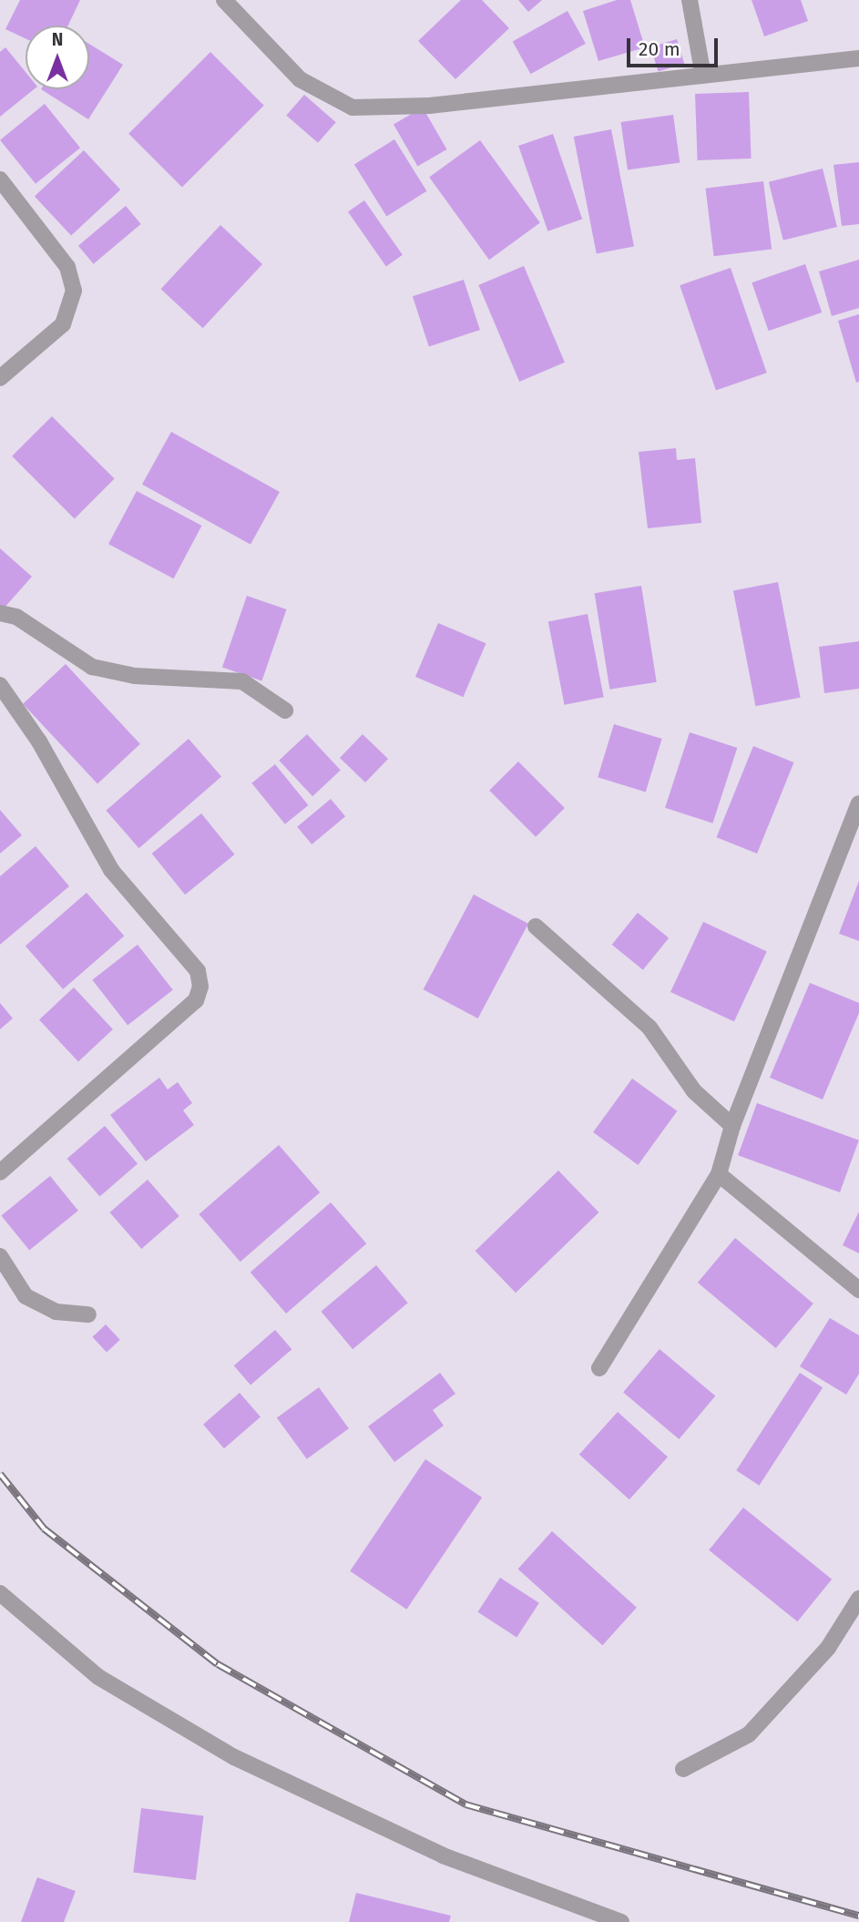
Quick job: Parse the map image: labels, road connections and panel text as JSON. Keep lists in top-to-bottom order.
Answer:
{
  "scale_bar": "20 m",
  "north": "top"
}
